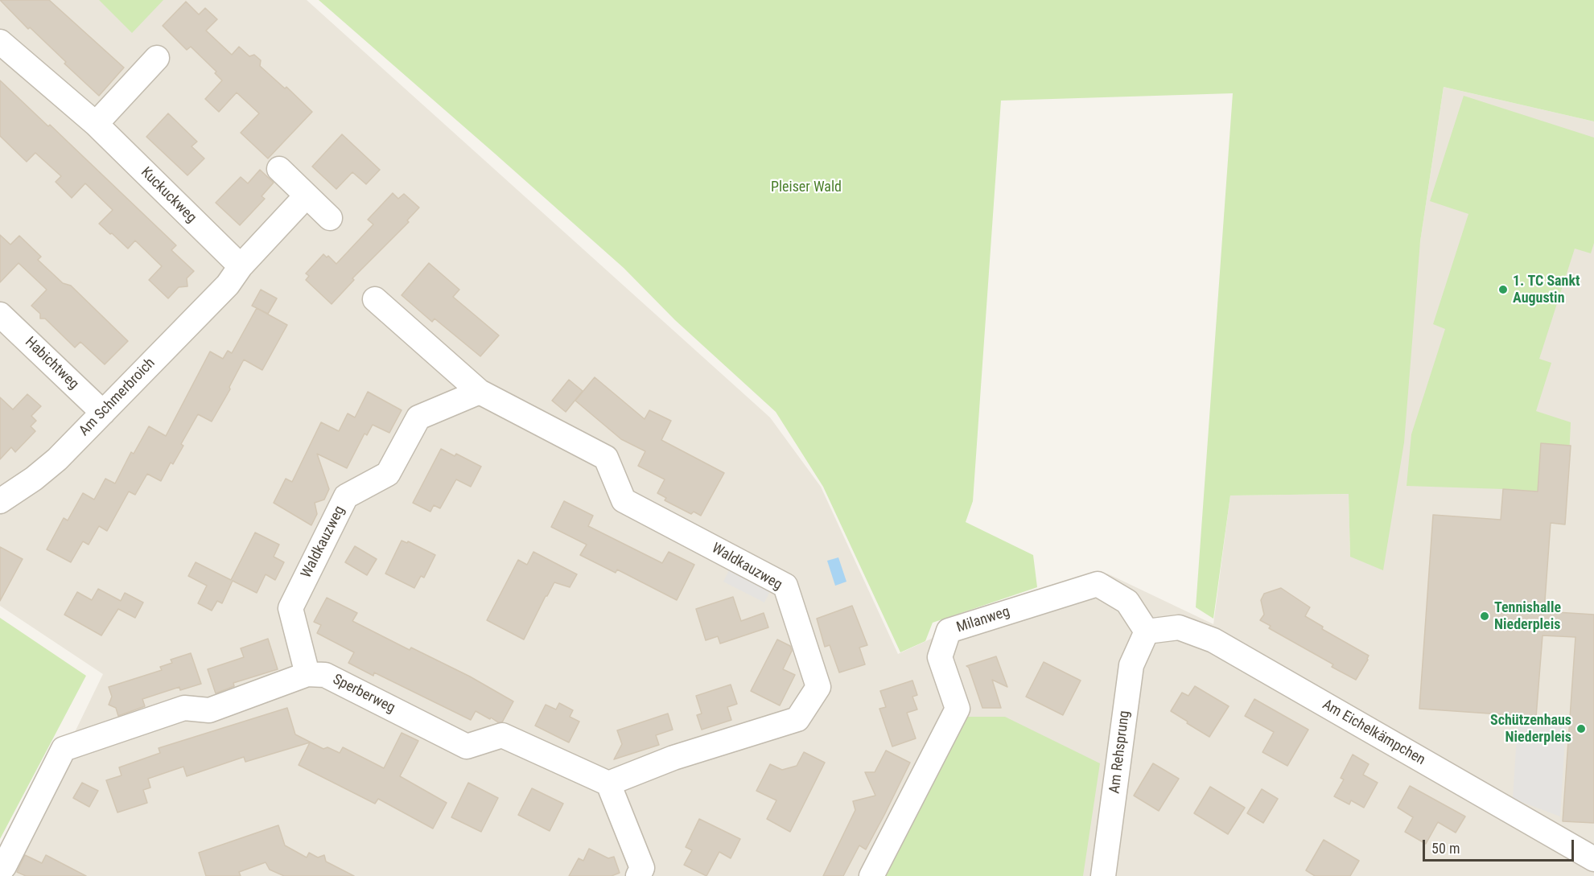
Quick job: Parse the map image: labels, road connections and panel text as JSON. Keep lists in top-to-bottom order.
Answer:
{
  "streets": {
    "street": [
      "Kuckuckweg",
      "Habichtweg",
      "Am Schmerbroich",
      "Waldkauzweg",
      "Milanweg",
      "Sperberweg",
      "Am Eichelkämpchen",
      "Am Rehsprung"
    ]
  },
  "crossings": [
    ["Kuckuckweg", "Am Schmerbroich"],
    ["Habichtweg", "Am Schmerbroich"],
    ["Waldkauzweg", "Sperberweg"],
    ["Milanweg", "Am Eichelkämpchen"],
    ["Milanweg", "Am Rehsprung"],
    ["Am Eichelkämpchen", "Am Rehsprung"]
  ],
  "parks": ["Pleiser Wald"],
  "places": ["1. TC Sankt Augustin", "Tennishalle Niederpleis", "Schützenhaus Niederpleis"],
  "scale_bar": "50 m"
}
